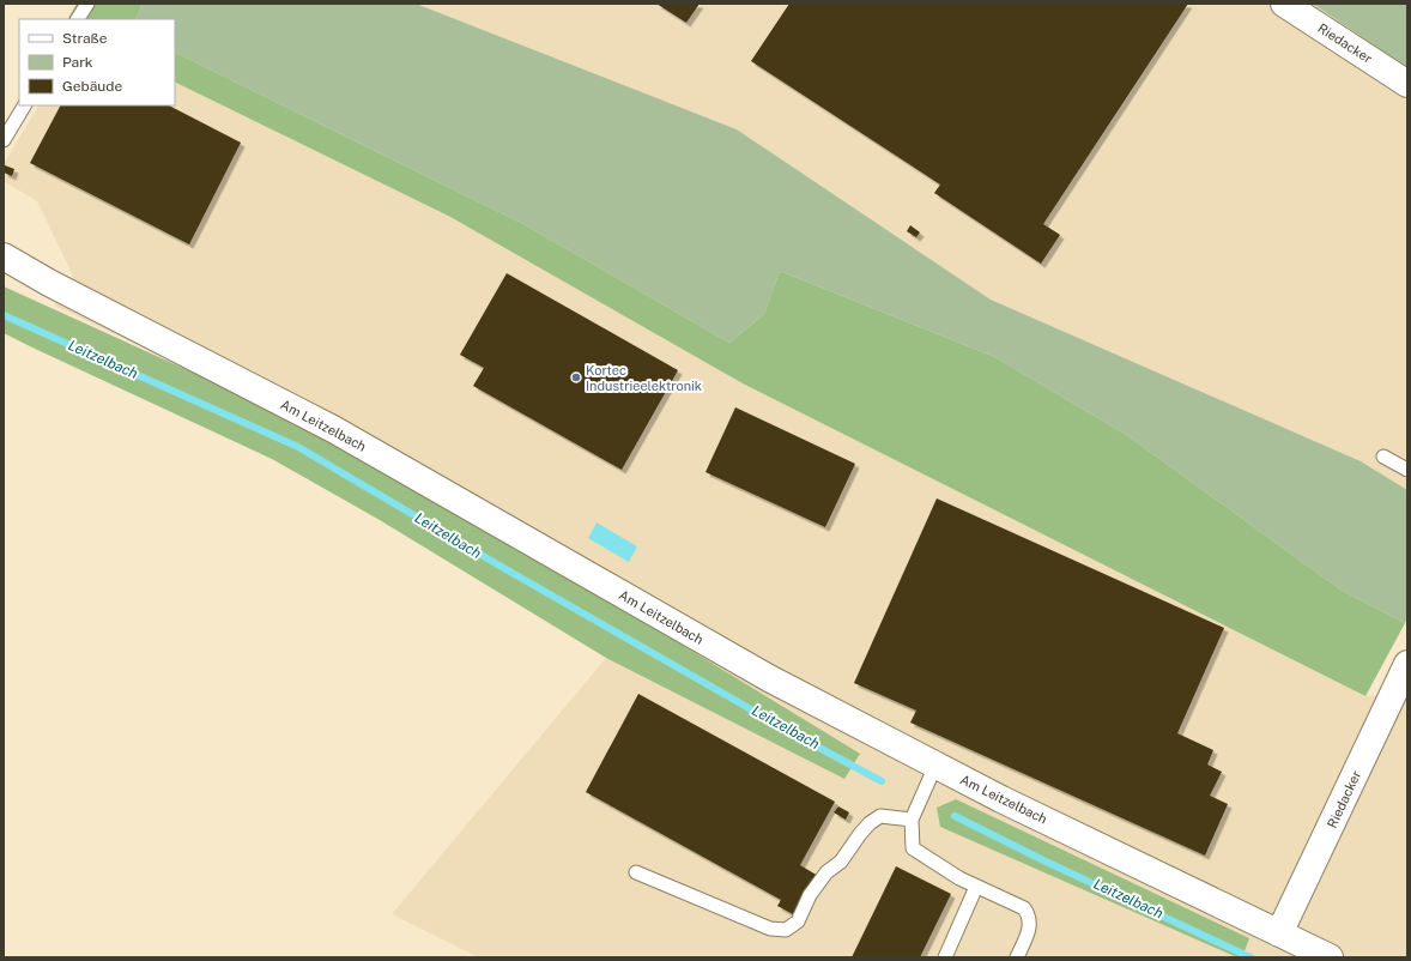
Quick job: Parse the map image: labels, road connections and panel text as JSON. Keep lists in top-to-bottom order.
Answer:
{
  "streets": {
    "street": ["Riedacker", "Am Leitzelbach"]
  },
  "crossings": [
    ["Riedacker", "Am Leitzelbach"]
  ],
  "water": ["Leitzelbach"],
  "places": ["Kortec Industrieelektronik"],
  "legend": ["Straße", "Park", "Gebäude"]
}
